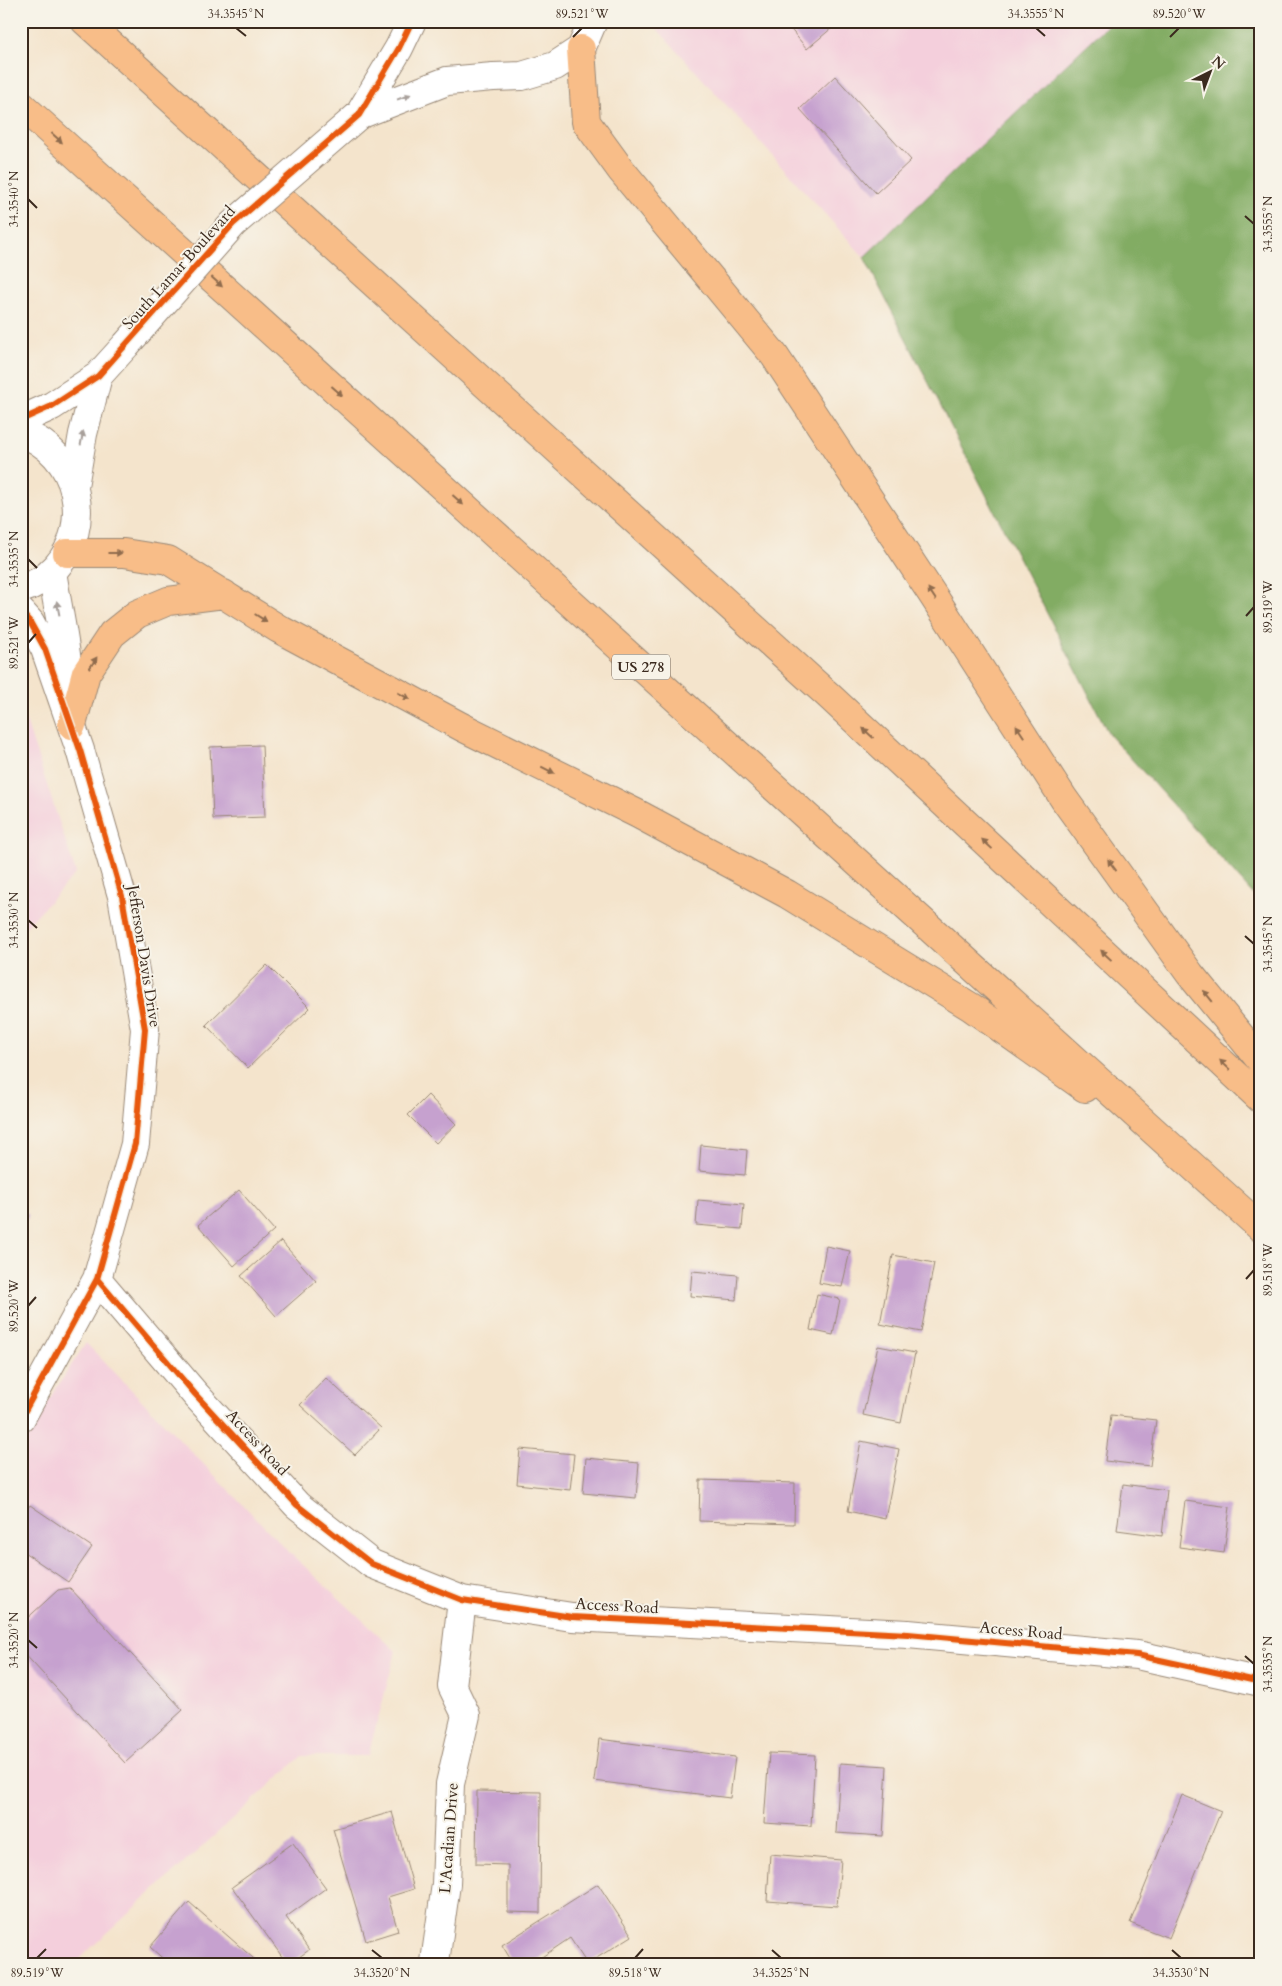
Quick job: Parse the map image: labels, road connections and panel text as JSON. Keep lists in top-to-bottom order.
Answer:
{
  "streets": {
    "highway": ["US 278"],
    "street": [
      "South Lamar Boulevard",
      "Jefferson Davis Drive",
      "Access Road",
      "L'Acadian Drive"
    ]
  },
  "crossings": [
    ["Jefferson Davis Drive", "Access Road"],
    ["Access Road", "L'Acadian Drive"]
  ],
  "north": "top right",
  "coordinates": [
    "34.3545°N",
    "89.521°W",
    "34.3555°N",
    "89.520°W",
    "34.3540°N",
    "34.3535°N",
    "89.519°W",
    "34.3530°N",
    "89.518°W",
    "34.3520°N",
    "34.3525°N"
  ]
}
